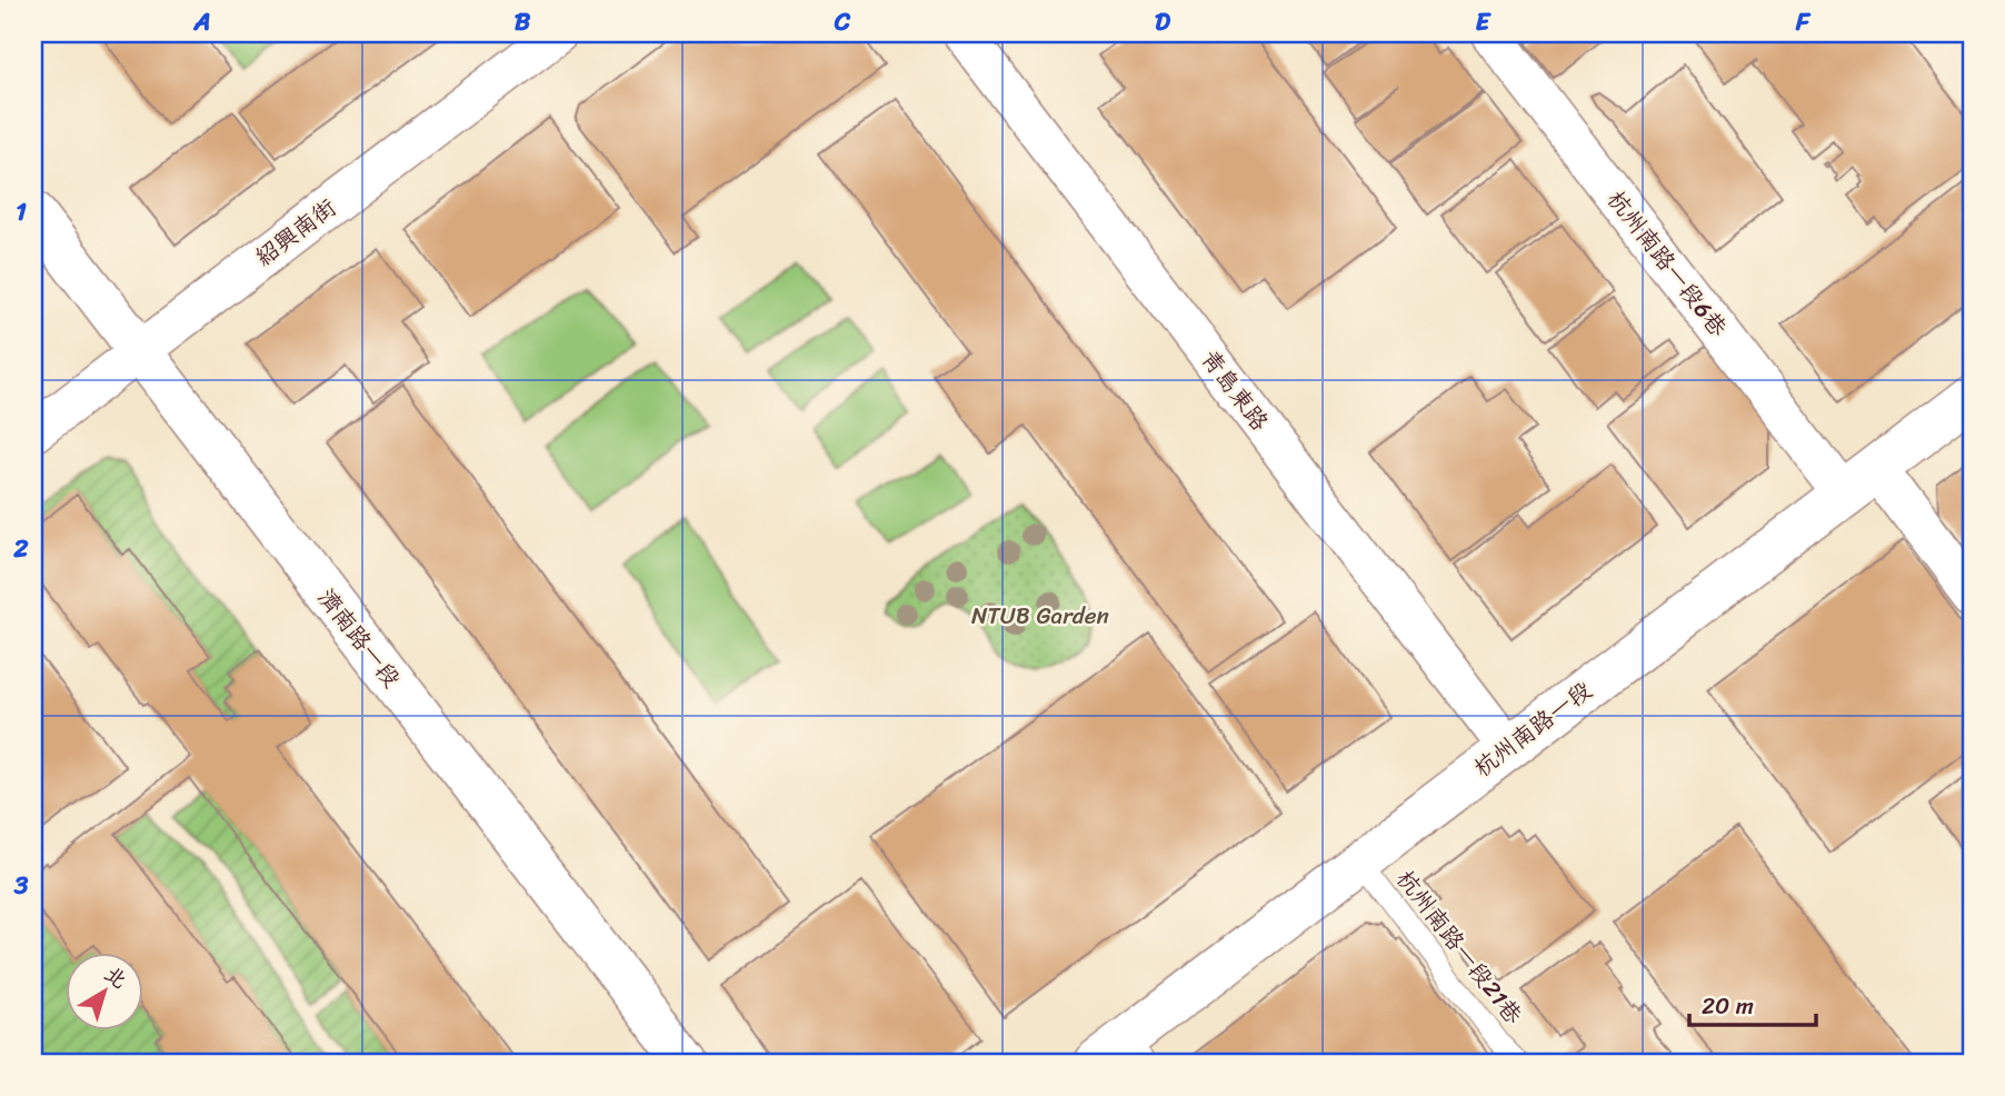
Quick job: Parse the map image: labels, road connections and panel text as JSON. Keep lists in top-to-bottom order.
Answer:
{
  "streets": {
    "street": [
      "紹興南街",
      "杭州南路一段6巷",
      "青島東路",
      "濟南路一段",
      "杭州南路一段"
    ],
    "lane": ["杭州南路一段21巷"]
  },
  "crossings": [
    ["紹興南街", "濟南路一段"],
    ["杭州南路一段6巷", "杭州南路一段"],
    ["青島東路", "杭州南路一段"],
    ["杭州南路一段", "杭州南路一段21巷"]
  ],
  "parks": ["NTUB Garden"],
  "scale_bar": "20 m",
  "north": "top right",
  "grid": {
    "columns": [
      "A",
      "B",
      "C",
      "D",
      "E",
      "F"
    ],
    "rows": ["1", "2", "3"]
  }
}
